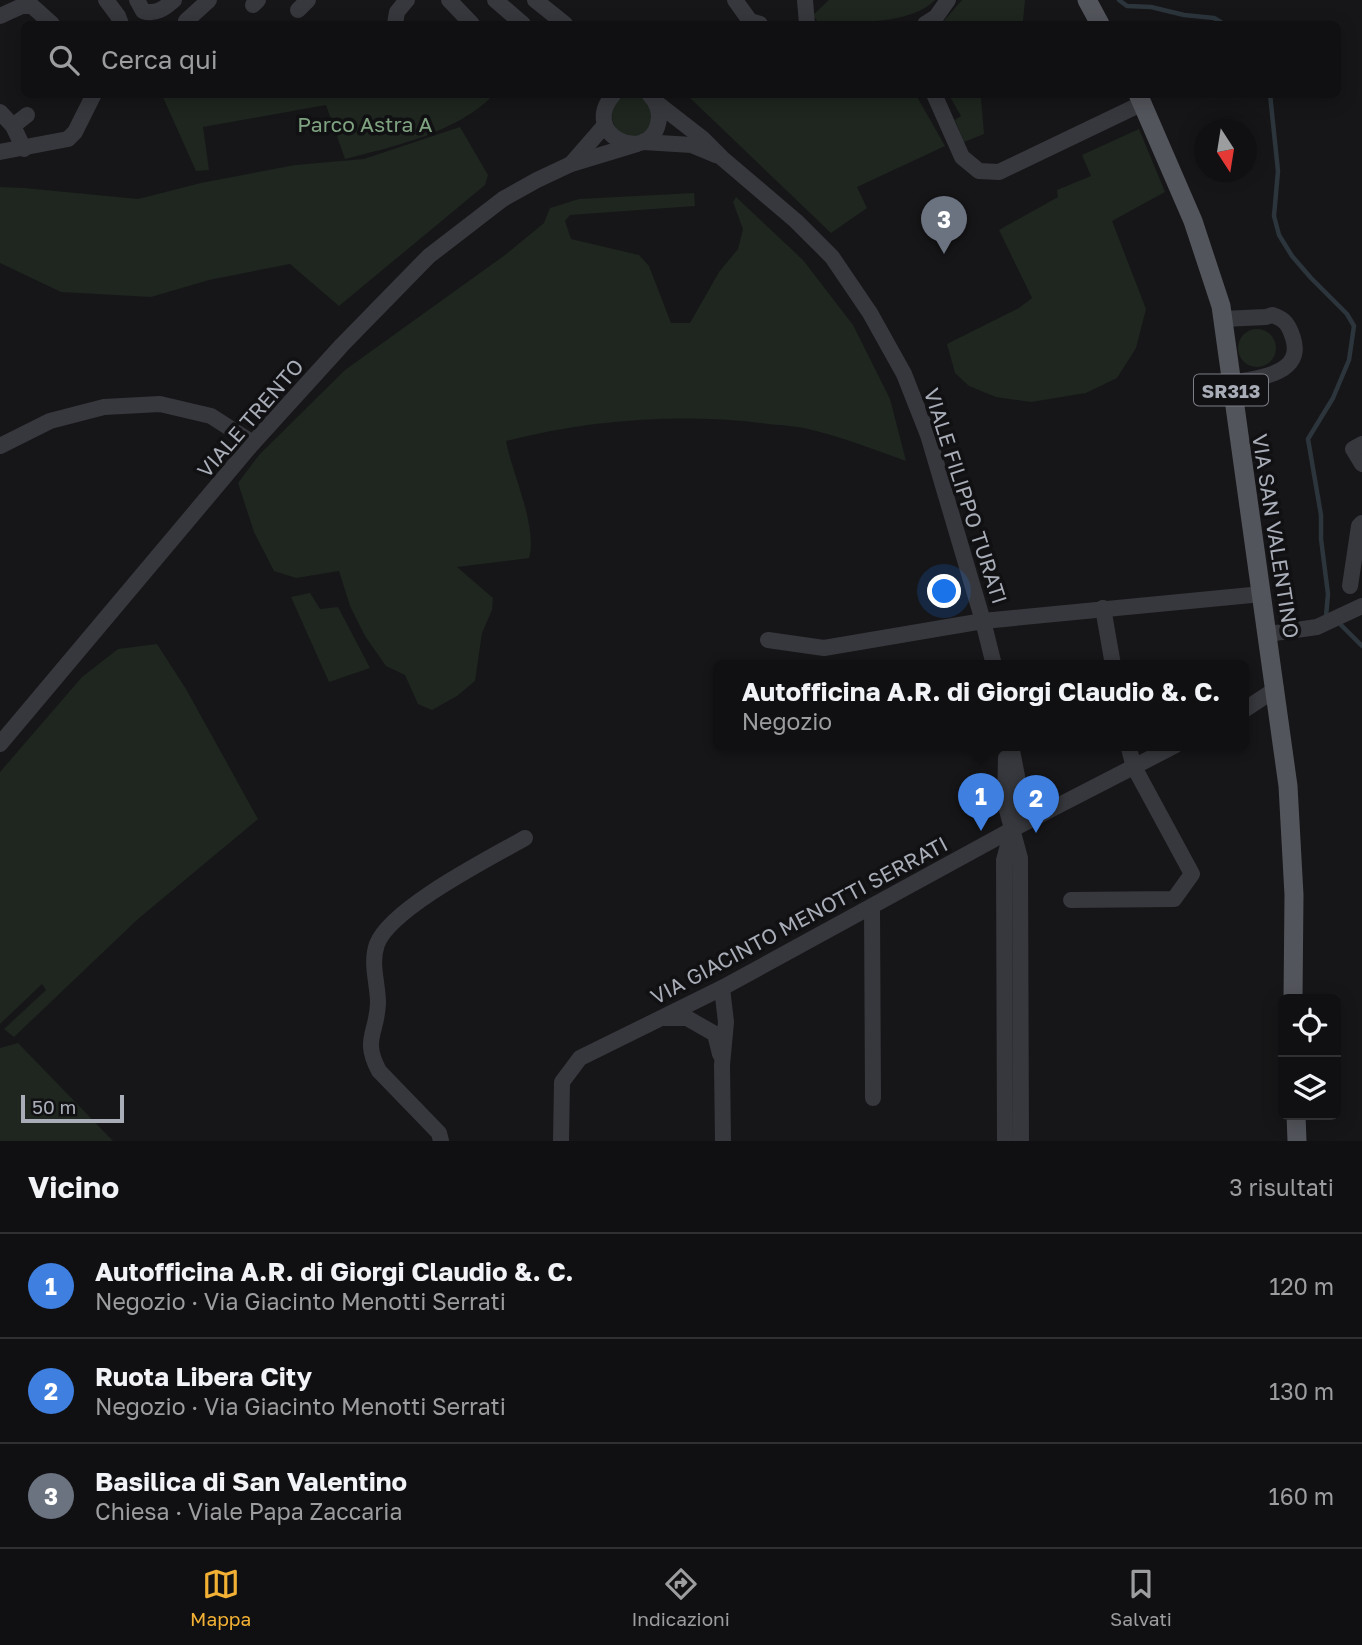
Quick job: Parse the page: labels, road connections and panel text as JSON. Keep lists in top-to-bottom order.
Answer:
{
  "streets": {
    "main road": ["SR313", "VIA SAN VALENTINO"],
    "street": ["VIALE TRENTO", "VIALE FILIPPO TURATI", "VIA GIACINTO MENOTTI SERRATI"]
  },
  "crossings": [
    ["VIALE TRENTO", "VIALE FILIPPO TURATI"]
  ],
  "parks": ["Parco Astra A"],
  "scale_bar": "50 m",
  "north": "bottom",
  "page": {
    "search": "Cerca qui",
    "pins": ["3", "1", "2"],
    "popup": ["Autofficina A.R. di Giorgi Claudio &. C.", "Negozio"],
    "scale": "50 m",
    "heading": ["Vicino", "3 risultati"],
    "list": [
      {
        "mark": "1",
        "name": "Autofficina A.R. di Giorgi Claudio &. C.",
        "note": "Negozio · Via Giacinto Menotti Serrati",
        "value": "120 m"
      },
      {
        "mark": "2",
        "name": "Ruota Libera City",
        "note": "Negozio · Via Giacinto Menotti Serrati",
        "value": "130 m"
      },
      {
        "mark": "3",
        "name": "Basilica di San Valentino",
        "note": "Chiesa · Viale Papa Zaccaria",
        "value": "160 m"
      }
    ],
    "nav": ["Mappa", "Indicazioni", "Salvati"]
  }
}
